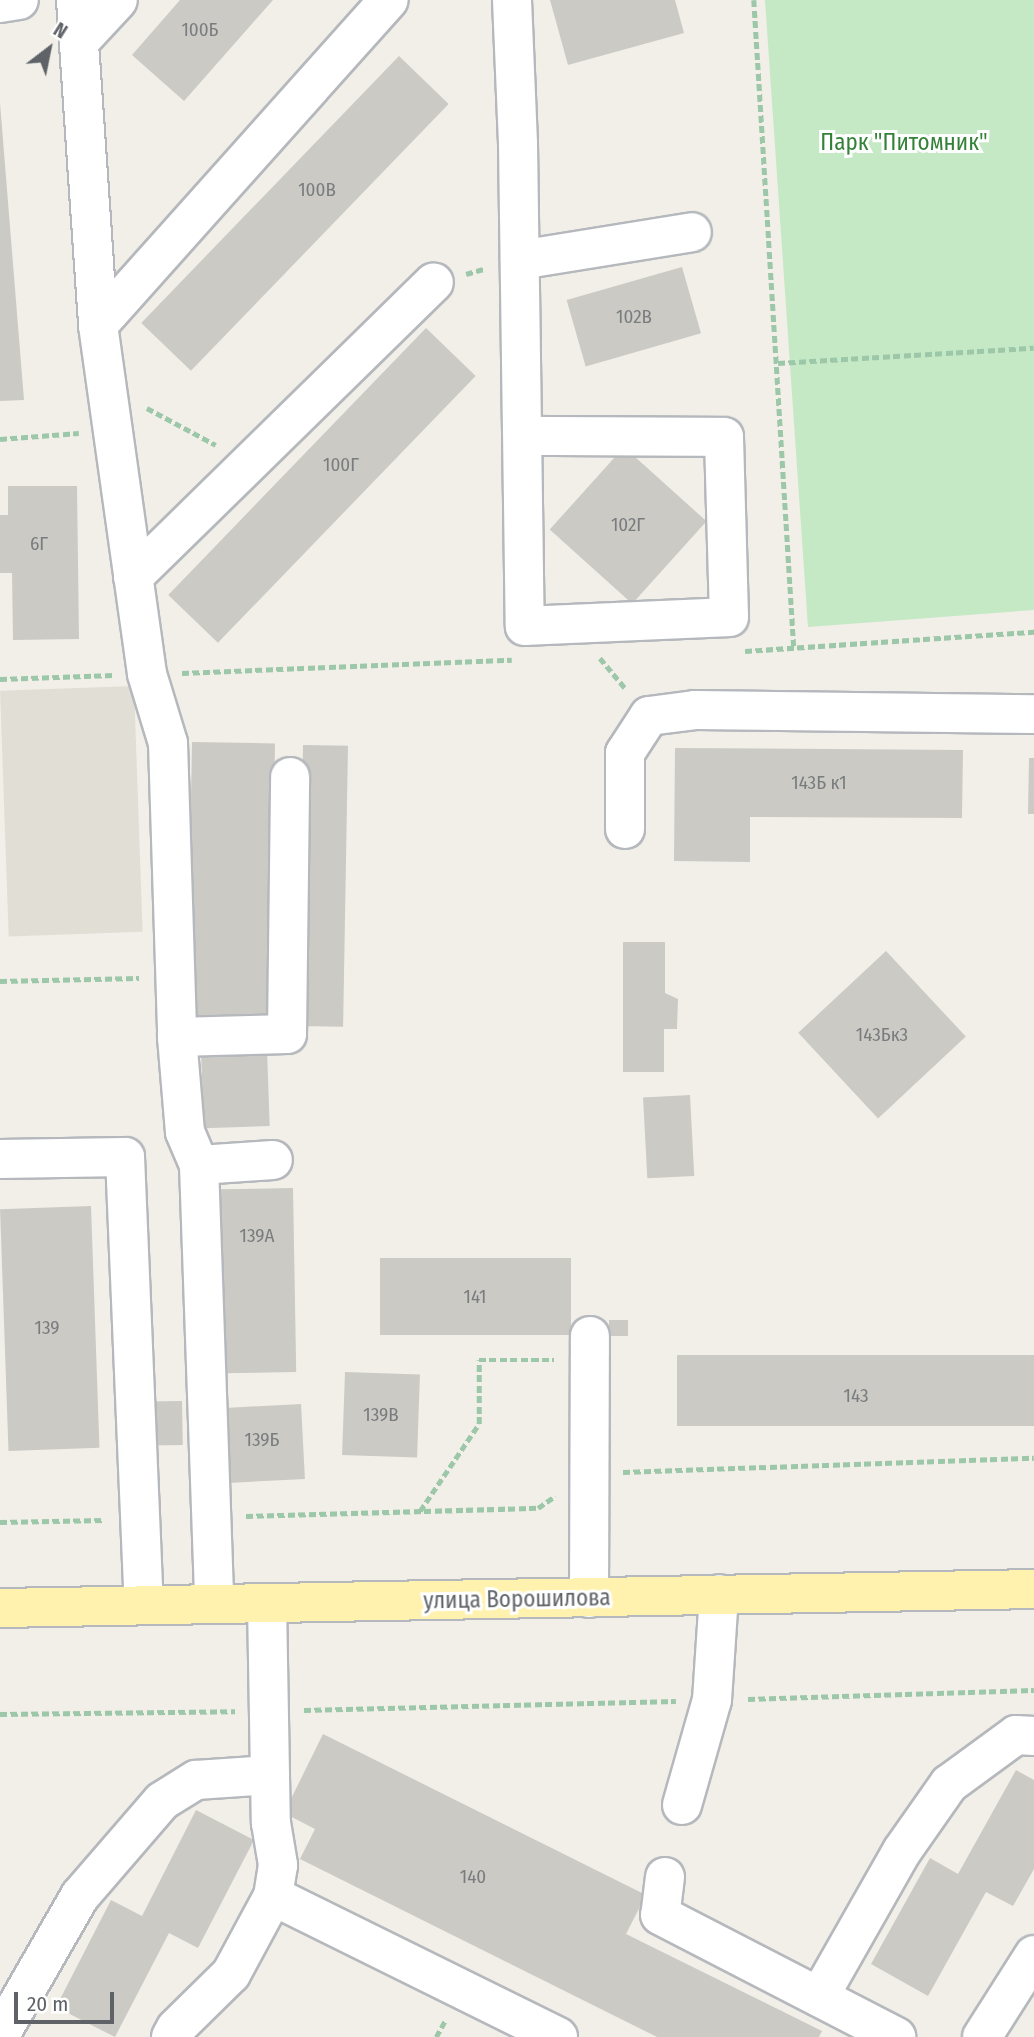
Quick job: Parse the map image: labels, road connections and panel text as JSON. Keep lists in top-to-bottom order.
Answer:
{
  "streets": {
    "main road": ["улица Ворошилова"]
  },
  "parks": ["Парк \"Питомник\""],
  "house_numbers": [
    "100Б",
    "100В",
    "102В",
    "100Г",
    "102Г",
    "6Г",
    "143Б к1",
    "143Бк3",
    "139А",
    "141",
    "139",
    "143",
    "139В",
    "139Б",
    "140"
  ],
  "scale_bar": "20 m",
  "north": "top right"
}
